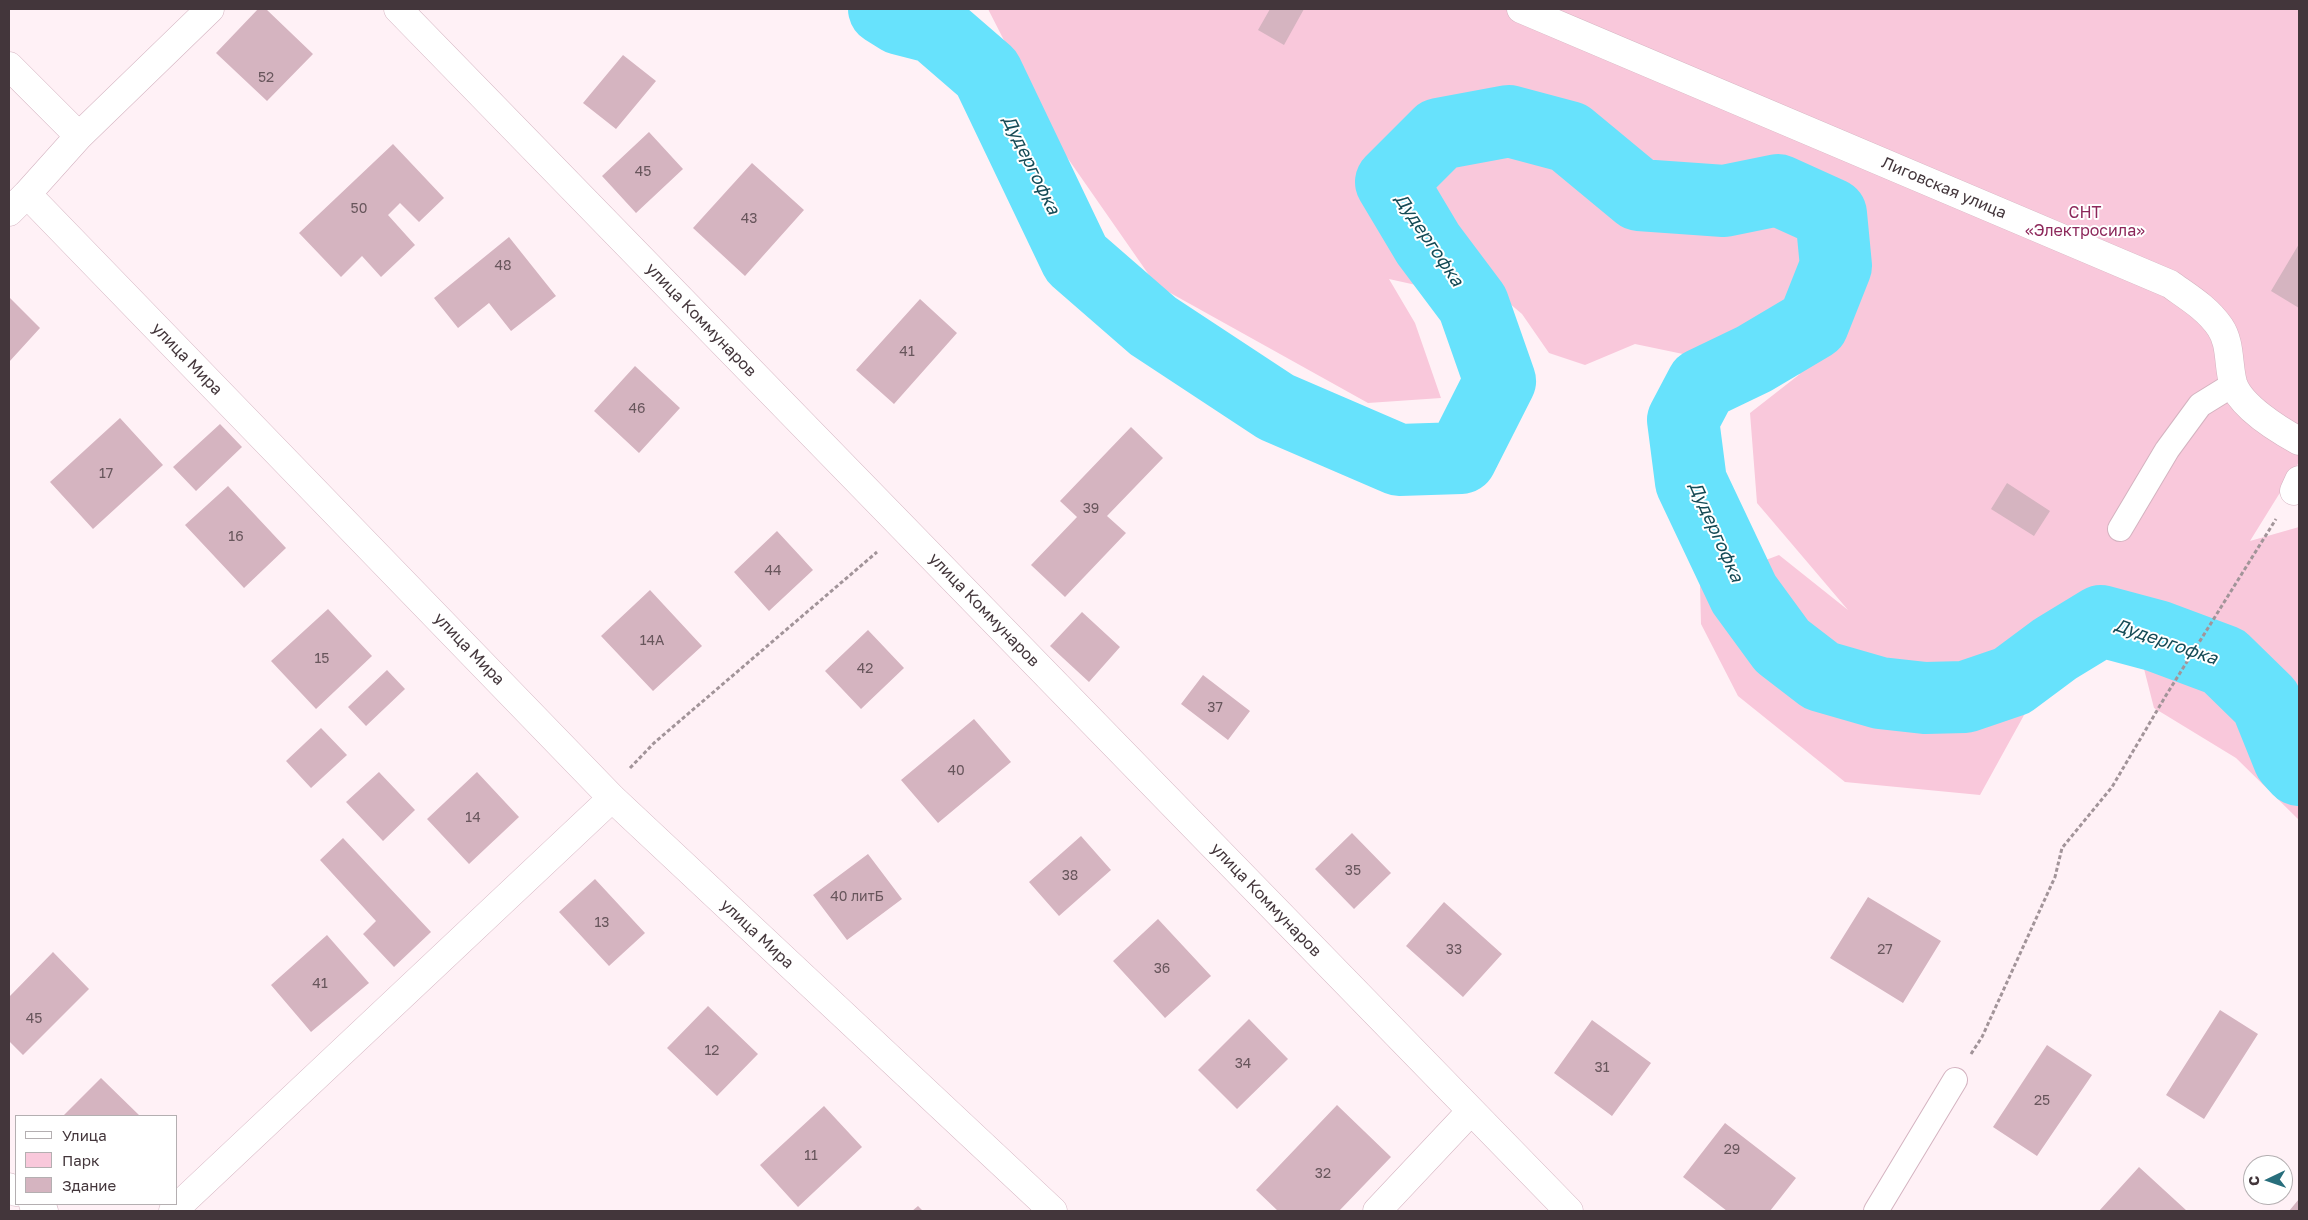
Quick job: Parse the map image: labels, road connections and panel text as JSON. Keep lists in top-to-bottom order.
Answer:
{
  "streets": {
    "street": ["Лиговская улица", "улица Коммунаров", "улица Мира"]
  },
  "water": ["Дудергофка"],
  "parks": ["СНТ «Электросила»"],
  "house_numbers": [
    "52",
    "45",
    "50",
    "43",
    "48",
    "41",
    "46",
    "17",
    "39",
    "16",
    "44",
    "14А",
    "15",
    "42",
    "37",
    "40",
    "14",
    "35",
    "38",
    "40 литБ",
    "13",
    "33",
    "27",
    "36",
    "41",
    "45",
    "12",
    "34",
    "31",
    "25",
    "29",
    "11",
    "32"
  ],
  "legend": ["Улица", "Парк", "Здание"],
  "north": "left"
}
